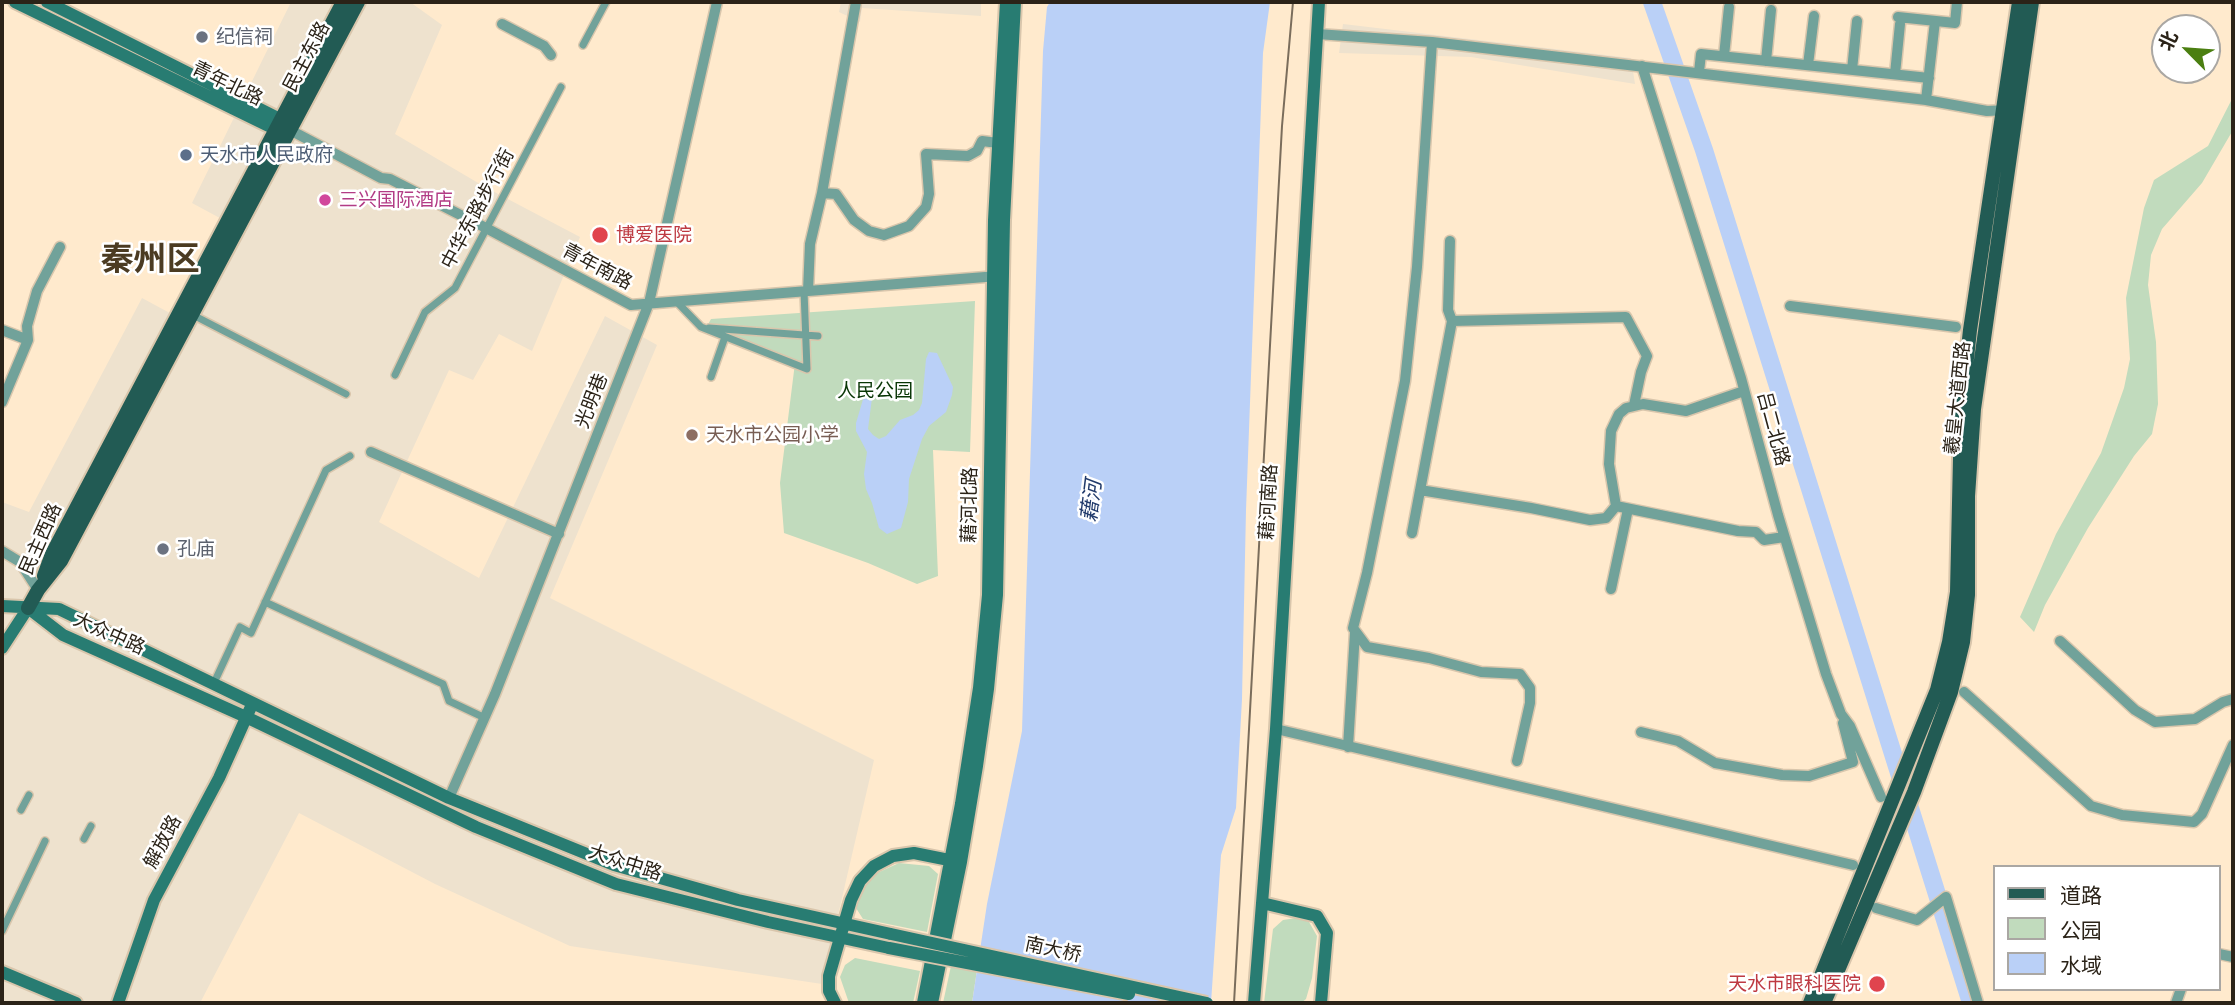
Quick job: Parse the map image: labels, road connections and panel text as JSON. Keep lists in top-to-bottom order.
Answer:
{
  "streets": {
    "main road": [
      "民主东路",
      "青年北路",
      "羲皇大道西路",
      "藉河南路",
      "藉河北路",
      "民主西路",
      "大众中路",
      "解放路",
      "南大桥"
    ],
    "street": [
      "中华东路步行街",
      "青年南路",
      "光明巷",
      "吕二北路"
    ]
  },
  "crossings": [
    ["民主东路", "青年北路"],
    ["民主东路", "青年南路"],
    ["民主东路", "民主西路"],
    ["青年北路", "青年南路"],
    ["青年北路", "民主西路"],
    ["中华东路步行街", "青年南路"],
    ["青年南路", "光明巷"],
    ["青年南路", "藉河北路"],
    ["青年南路", "民主西路"],
    ["光明巷", "大众中路"],
    ["大众中路", "解放路"],
    ["大众中路", "南大桥"]
  ],
  "districts": ["秦州区"],
  "water": ["藉河"],
  "parks": ["人民公园"],
  "places": [
    "纪信祠",
    "天水市人民政府",
    "三兴国际酒店",
    "博爱医院",
    "天水市公园小学",
    "孔庙",
    "天水市眼科医院"
  ],
  "legend": ["道路", "公园", "水域"],
  "north": "top left"
}
